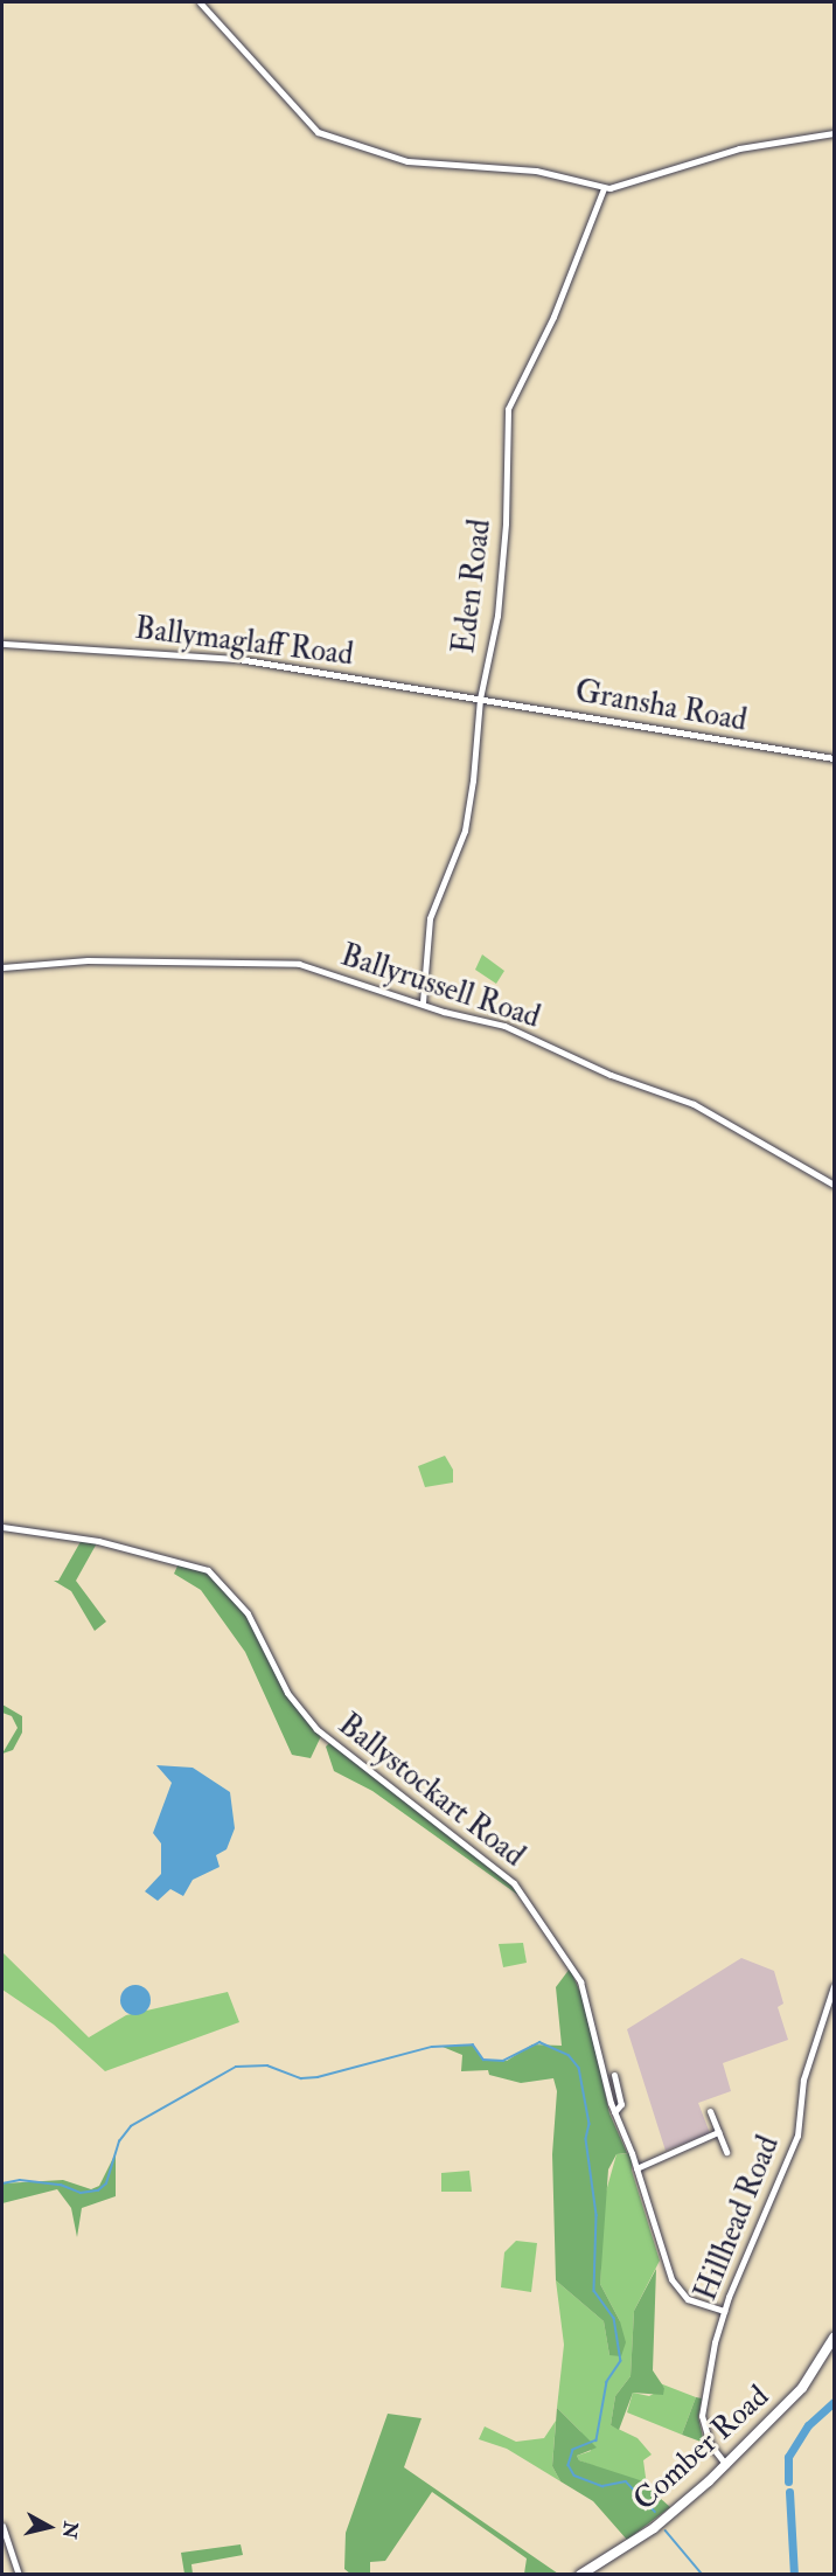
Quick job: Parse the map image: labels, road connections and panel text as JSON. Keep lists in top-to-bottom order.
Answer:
{
  "streets": {
    "highway": ["Comber Road"],
    "street": [
      "Eden Road",
      "Ballymaglaff Road",
      "Gransha Road",
      "Ballyrussell Road",
      "Ballystockart Road",
      "Hillhead Road"
    ]
  },
  "crossings": [
    ["Eden Road", "Ballymaglaff Road"],
    ["Eden Road", "Gransha Road"],
    ["Eden Road", "Ballyrussell Road"],
    ["Ballymaglaff Road", "Gransha Road"],
    ["Ballystockart Road", "Hillhead Road"],
    ["Hillhead Road", "Comber Road"]
  ],
  "north": "right"
}
